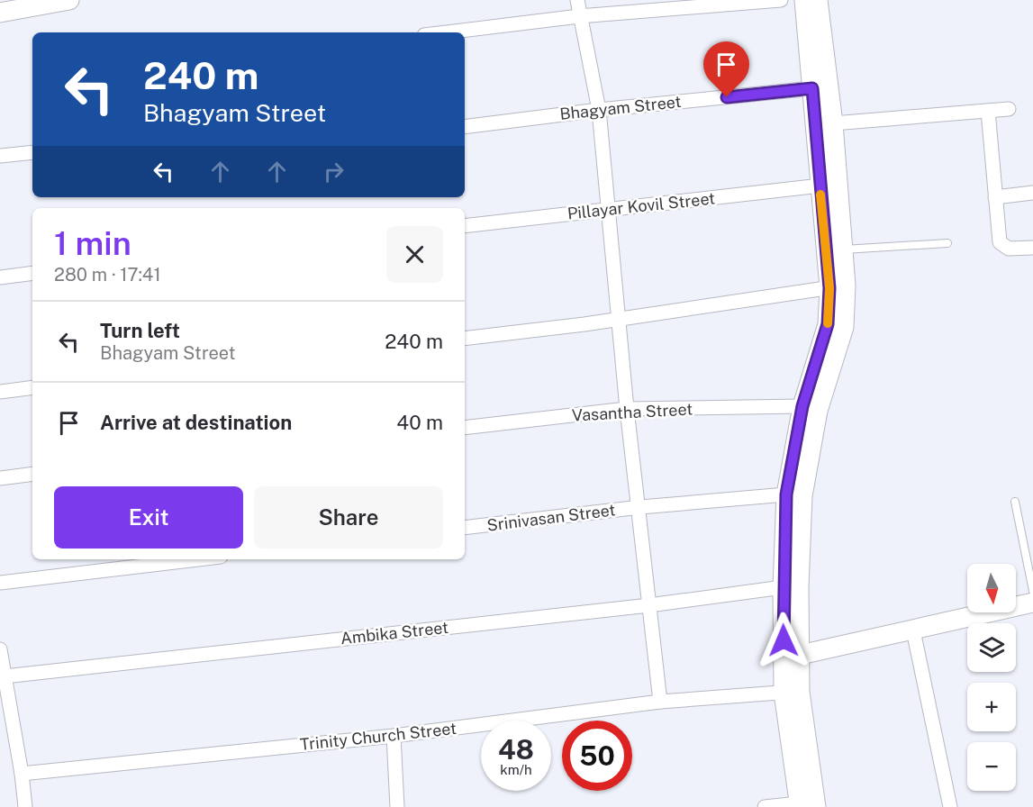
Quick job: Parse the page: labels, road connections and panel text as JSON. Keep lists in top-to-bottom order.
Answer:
{
  "streets": {
    "street": [
      "Bhagyam Street",
      "Pillayar Kovil Street",
      "Vasantha Street",
      "Srinivasan Street",
      "Ambika Street",
      "Trinity Church Street"
    ]
  },
  "north": "bottom",
  "page": {
    "turn": ["240 m", "Bhagyam Street"],
    "heading": ["1 min", "280 m · 17:41"],
    "list": [
      {
        "name": "Turn left",
        "note": "Bhagyam Street",
        "value": "240 m"
      },
      {
        "name": "Arrive at destination",
        "value": "40 m"
      }
    ],
    "buttons": ["Exit", "Share"],
    "map_buttons": ["+", "−"],
    "speed": "48 km/h",
    "limit": "50"
  }
}
